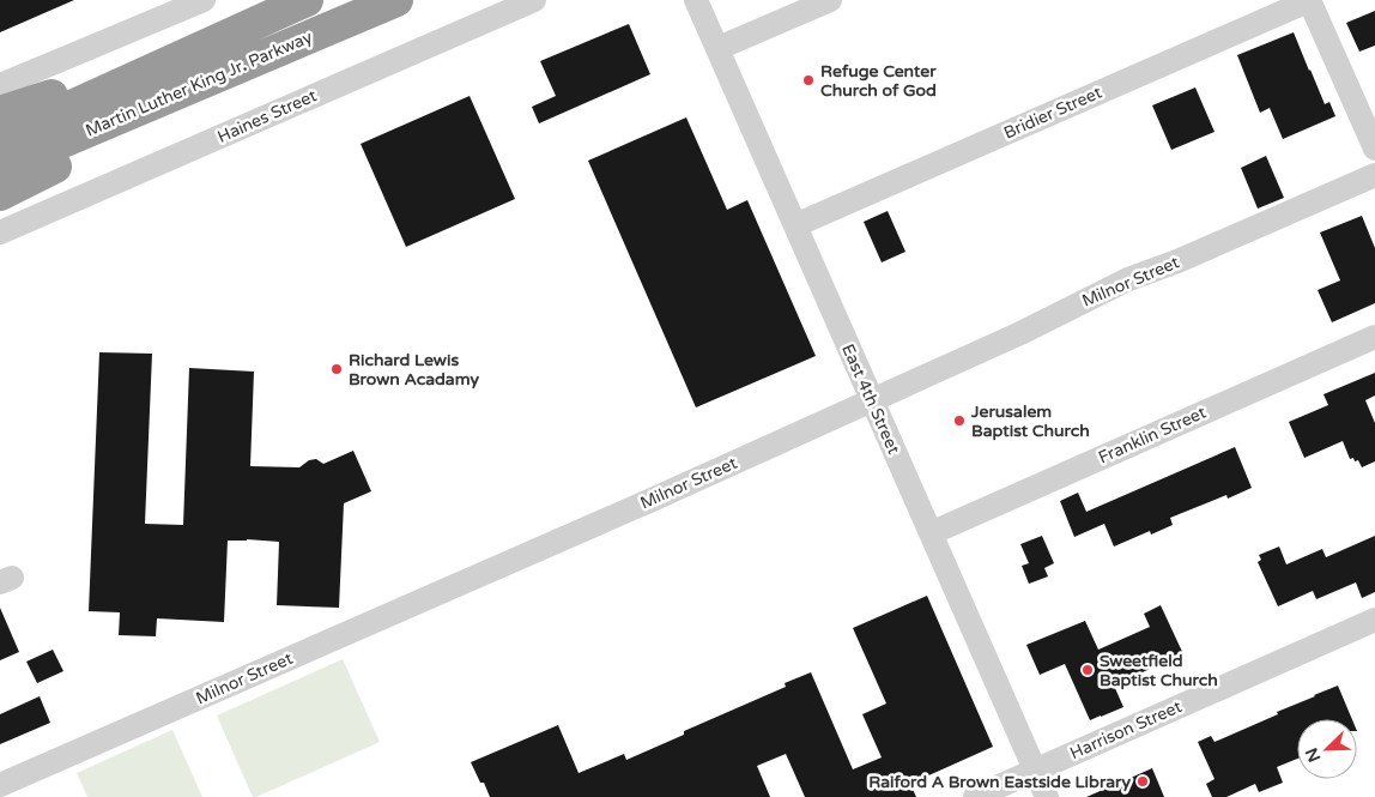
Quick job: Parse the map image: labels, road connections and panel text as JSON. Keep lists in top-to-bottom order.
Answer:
{
  "streets": {
    "highway": ["Martin Luther King Jr. Parkway"],
    "street": [
      "Bridier Street",
      "Haines Street",
      "Milnor Street",
      "East 4th Street",
      "Franklin Street",
      "Harrison Street"
    ]
  },
  "crossings": [
    ["Bridier Street", "East 4th Street"],
    ["Milnor Street", "East 4th Street"],
    ["East 4th Street", "Franklin Street"],
    ["East 4th Street", "Harrison Street"]
  ],
  "places": [
    "Refuge Center Church of God",
    "Richard Lewis Brown Acadamy",
    "Jerusalem Baptist Church",
    "Sweetfield Baptist Church",
    "Raiford A Brown Eastside Library"
  ],
  "north": "bottom left"
}
